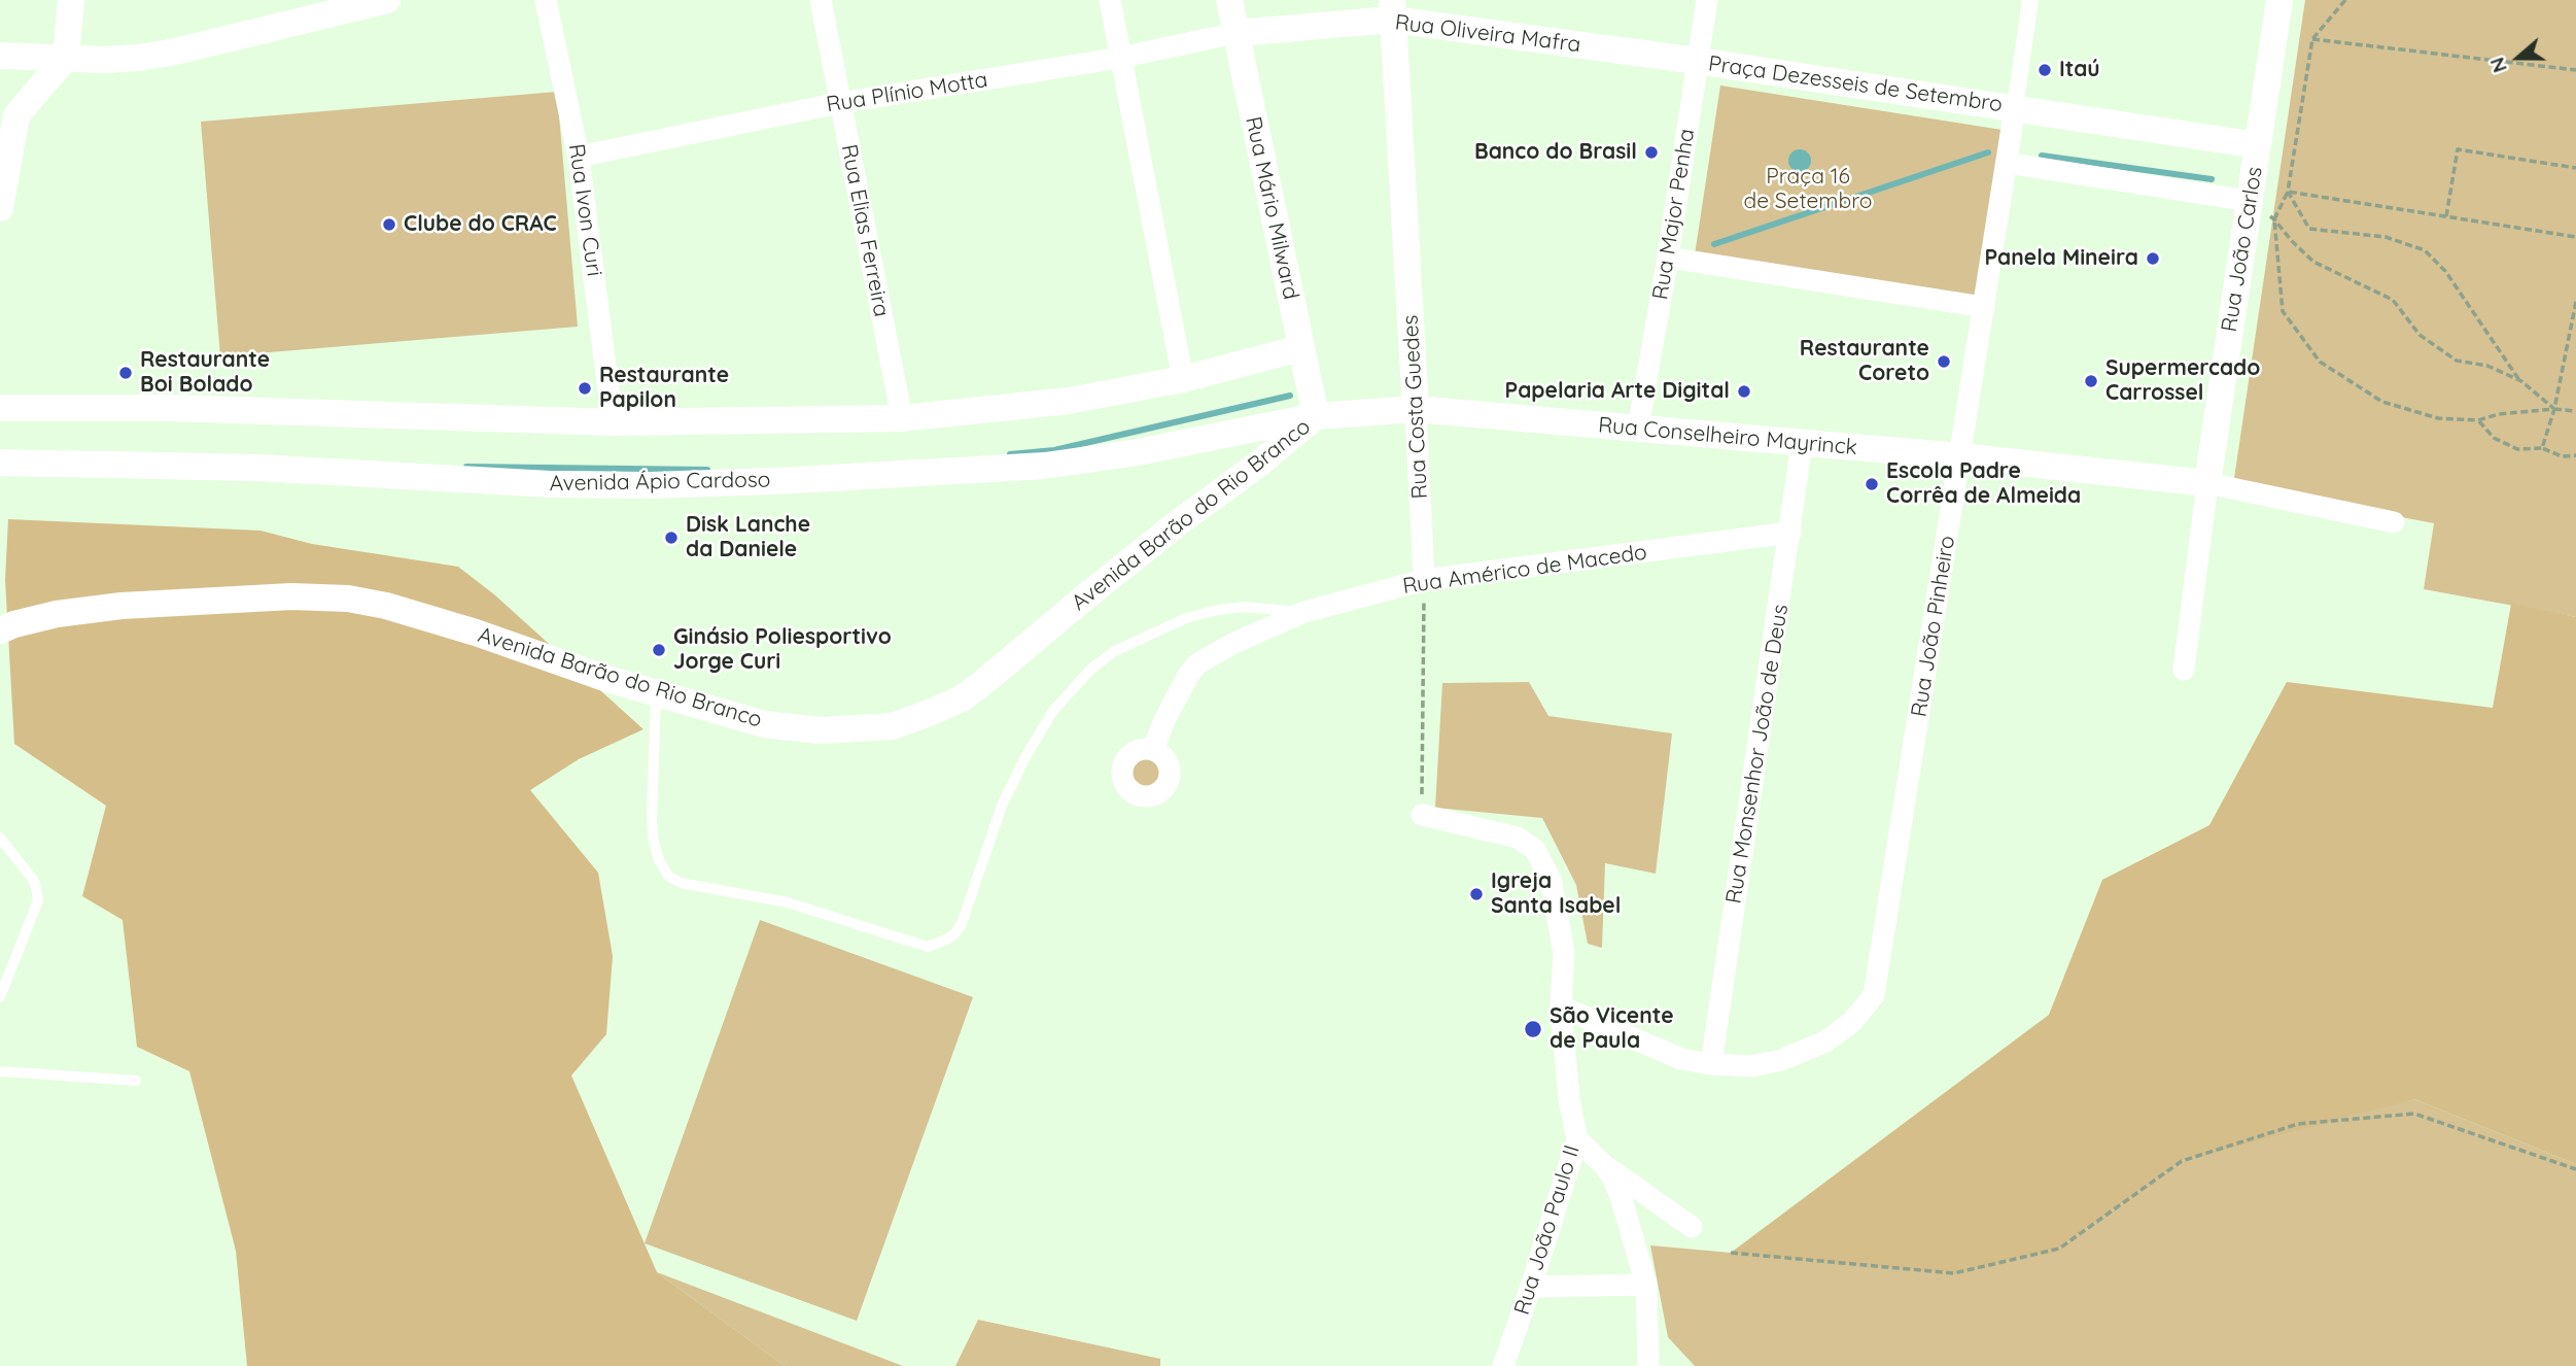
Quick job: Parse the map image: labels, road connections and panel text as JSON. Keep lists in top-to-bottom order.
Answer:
{
  "streets": {
    "street": [
      "Rua Oliveira Mafra",
      "Praça Dezesseis de Setembro",
      "Rua Plínio Motta",
      "Rua Mário Milward",
      "Rua Ivon Curi",
      "Rua Major Penha",
      "Rua Elias Ferreira",
      "Rua João Carlos",
      "Rua Costa Guedes",
      "Rua Conselheiro Mayrinck",
      "Avenida Ápio Cardoso",
      "Avenida Barão do Rio Branco",
      "Rua Américo de Macedo",
      "Rua João Pinheiro",
      "Rua Monsenhor João de Deus",
      "Rua João Paulo II"
    ]
  },
  "crossings": [
    ["Rua Oliveira Mafra", "Praça Dezesseis de Setembro"],
    ["Rua Oliveira Mafra", "Rua Plínio Motta"],
    ["Rua Oliveira Mafra", "Rua Mário Milward"],
    ["Rua Oliveira Mafra", "Rua Major Penha"],
    ["Rua Oliveira Mafra", "Rua Costa Guedes"],
    ["Praça Dezesseis de Setembro", "Rua Major Penha"],
    ["Praça Dezesseis de Setembro", "Rua João Carlos"],
    ["Praça Dezesseis de Setembro", "Rua João Pinheiro"],
    ["Rua Plínio Motta", "Rua Mário Milward"],
    ["Rua Plínio Motta", "Rua Ivon Curi"],
    ["Rua Plínio Motta", "Rua Elias Ferreira"],
    ["Rua Mário Milward", "Rua Conselheiro Mayrinck"],
    ["Rua Mário Milward", "Avenida Ápio Cardoso"],
    ["Rua Mário Milward", "Avenida Barão do Rio Branco"],
    ["Rua Major Penha", "Rua Conselheiro Mayrinck"],
    ["Rua João Carlos", "Rua Conselheiro Mayrinck"],
    ["Rua Costa Guedes", "Rua Conselheiro Mayrinck"],
    ["Rua Costa Guedes", "Rua Américo de Macedo"],
    ["Rua Conselheiro Mayrinck", "Avenida Ápio Cardoso"],
    ["Rua Conselheiro Mayrinck", "Avenida Barão do Rio Branco"],
    ["Rua Conselheiro Mayrinck", "Rua João Pinheiro"],
    ["Rua Conselheiro Mayrinck", "Rua Monsenhor João de Deus"],
    ["Avenida Ápio Cardoso", "Avenida Barão do Rio Branco"],
    ["Rua Américo de Macedo", "Rua Monsenhor João de Deus"],
    ["Rua João Pinheiro", "Rua Monsenhor João de Deus"]
  ],
  "parks": ["Praça 16 de Setembro"],
  "places": [
    "Itaú",
    "Banco do Brasil",
    "Clube do CRAC",
    "Panela Mineira",
    "Restaurante Coreto",
    "Restaurante Boi Bolado",
    "Supermercado Carrossel",
    "Restaurante Papilon",
    "Papelaria Arte Digital",
    "Escola Padre Corrêa de Almeida",
    "Disk Lanche da Daniele",
    "Ginásio Poliesportivo Jorge Curi",
    "Igreja Santa Isabel",
    "São Vicente de Paula"
  ],
  "north": "left"
}
